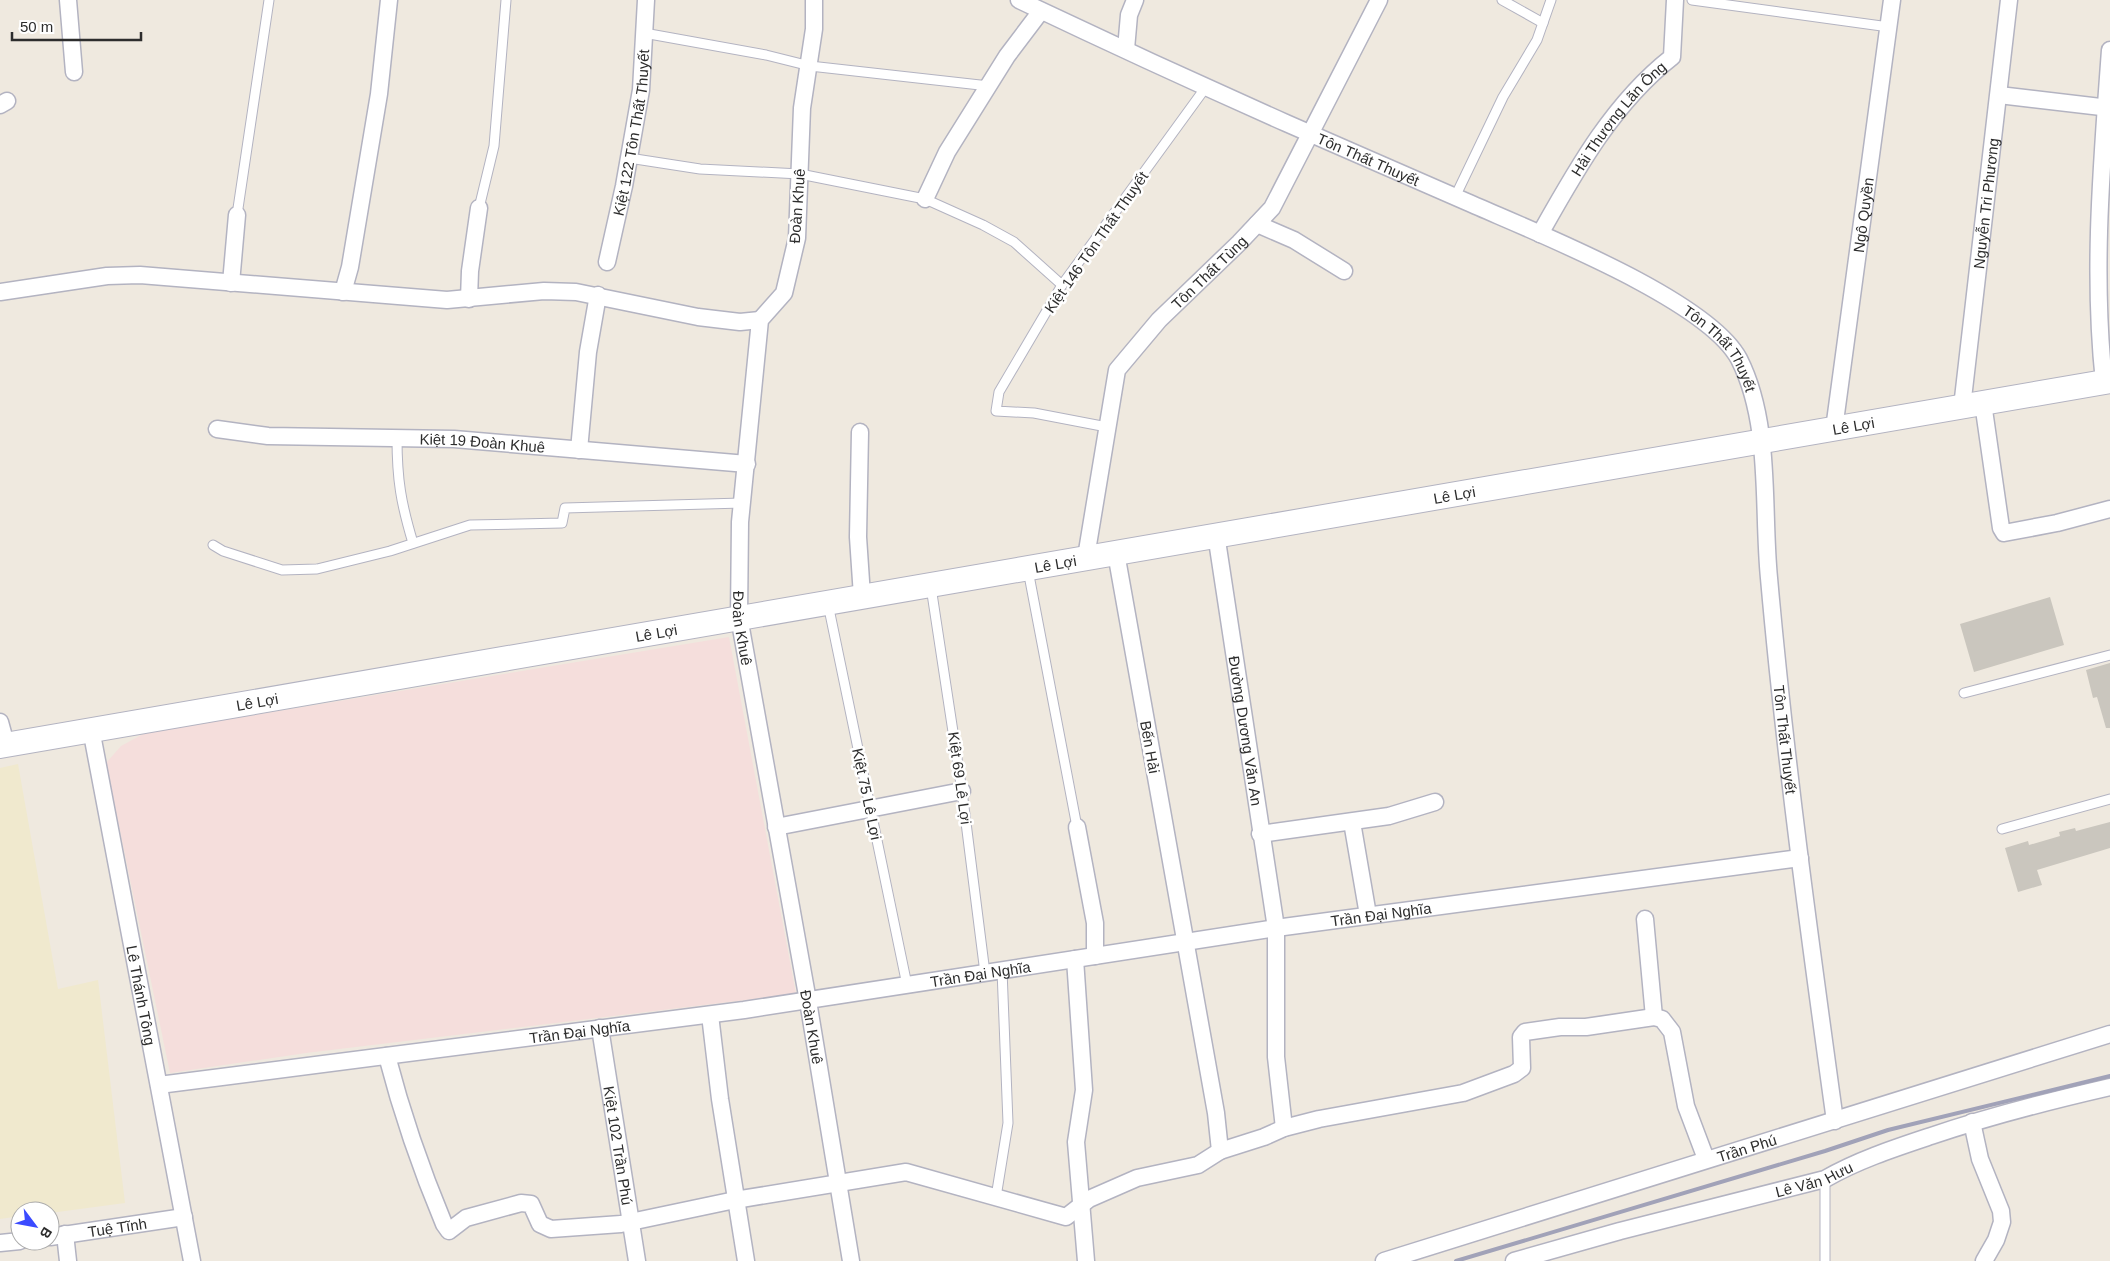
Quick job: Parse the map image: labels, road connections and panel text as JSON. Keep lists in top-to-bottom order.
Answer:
{
  "streets": {
    "street": [
      "Hải Thượng Lãn Ông",
      "Kiệt 122 Tôn Thất Thuyết",
      "Tôn Thất Thuyết",
      "Nguyễn Tri Phương",
      "Đoàn Khuê",
      "Ngô Quyền",
      "Tôn Thất Tùng",
      "Lê Lợi",
      "Kiệt 19 Đoàn Khuê",
      "Đường Dương Văn An",
      "Bến Hải",
      "Trần Đại Nghĩa",
      "Lê Thánh Tông",
      "Kiệt 102 Trần Phú",
      "Trần Phú",
      "Lê Văn Hưu",
      "Tuệ Tĩnh"
    ],
    "lane": ["Kiệt 146 Tôn Thất Thuyết", "Kiệt 69 Lê Lợi", "Kiệt 75 Lê Lợi"]
  },
  "crossings": [
    ["Hải Thượng Lãn Ông", "Tôn Thất Thuyết"],
    ["Tôn Thất Thuyết", "Kiệt 146 Tôn Thất Thuyết"],
    ["Tôn Thất Thuyết", "Tôn Thất Tùng"],
    ["Tôn Thất Thuyết", "Lê Lợi"],
    ["Tôn Thất Thuyết", "Trần Đại Nghĩa"],
    ["Tôn Thất Thuyết", "Trần Phú"],
    ["Nguyễn Tri Phương", "Lê Lợi"],
    ["Đoàn Khuê", "Lê Lợi"],
    ["Đoàn Khuê", "Kiệt 19 Đoàn Khuê"],
    ["Đoàn Khuê", "Trần Đại Nghĩa"],
    ["Ngô Quyền", "Lê Lợi"],
    ["Kiệt 146 Tôn Thất Thuyết", "Tôn Thất Tùng"],
    ["Tôn Thất Tùng", "Lê Lợi"],
    ["Lê Lợi", "Đường Dương Văn An"],
    ["Lê Lợi", "Bến Hải"],
    ["Lê Lợi", "Kiệt 69 Lê Lợi"],
    ["Lê Lợi", "Kiệt 75 Lê Lợi"],
    ["Lê Lợi", "Lê Thánh Tông"],
    ["Đường Dương Văn An", "Trần Đại Nghĩa"],
    ["Bến Hải", "Trần Đại Nghĩa"],
    ["Kiệt 69 Lê Lợi", "Trần Đại Nghĩa"],
    ["Kiệt 75 Lê Lợi", "Trần Đại Nghĩa"],
    ["Trần Đại Nghĩa", "Lê Thánh Tông"],
    ["Trần Đại Nghĩa", "Kiệt 102 Trần Phú"],
    ["Lê Thánh Tông", "Tuệ Tĩnh"]
  ],
  "scale_bar": "50 m",
  "north": "bottom right"
}
